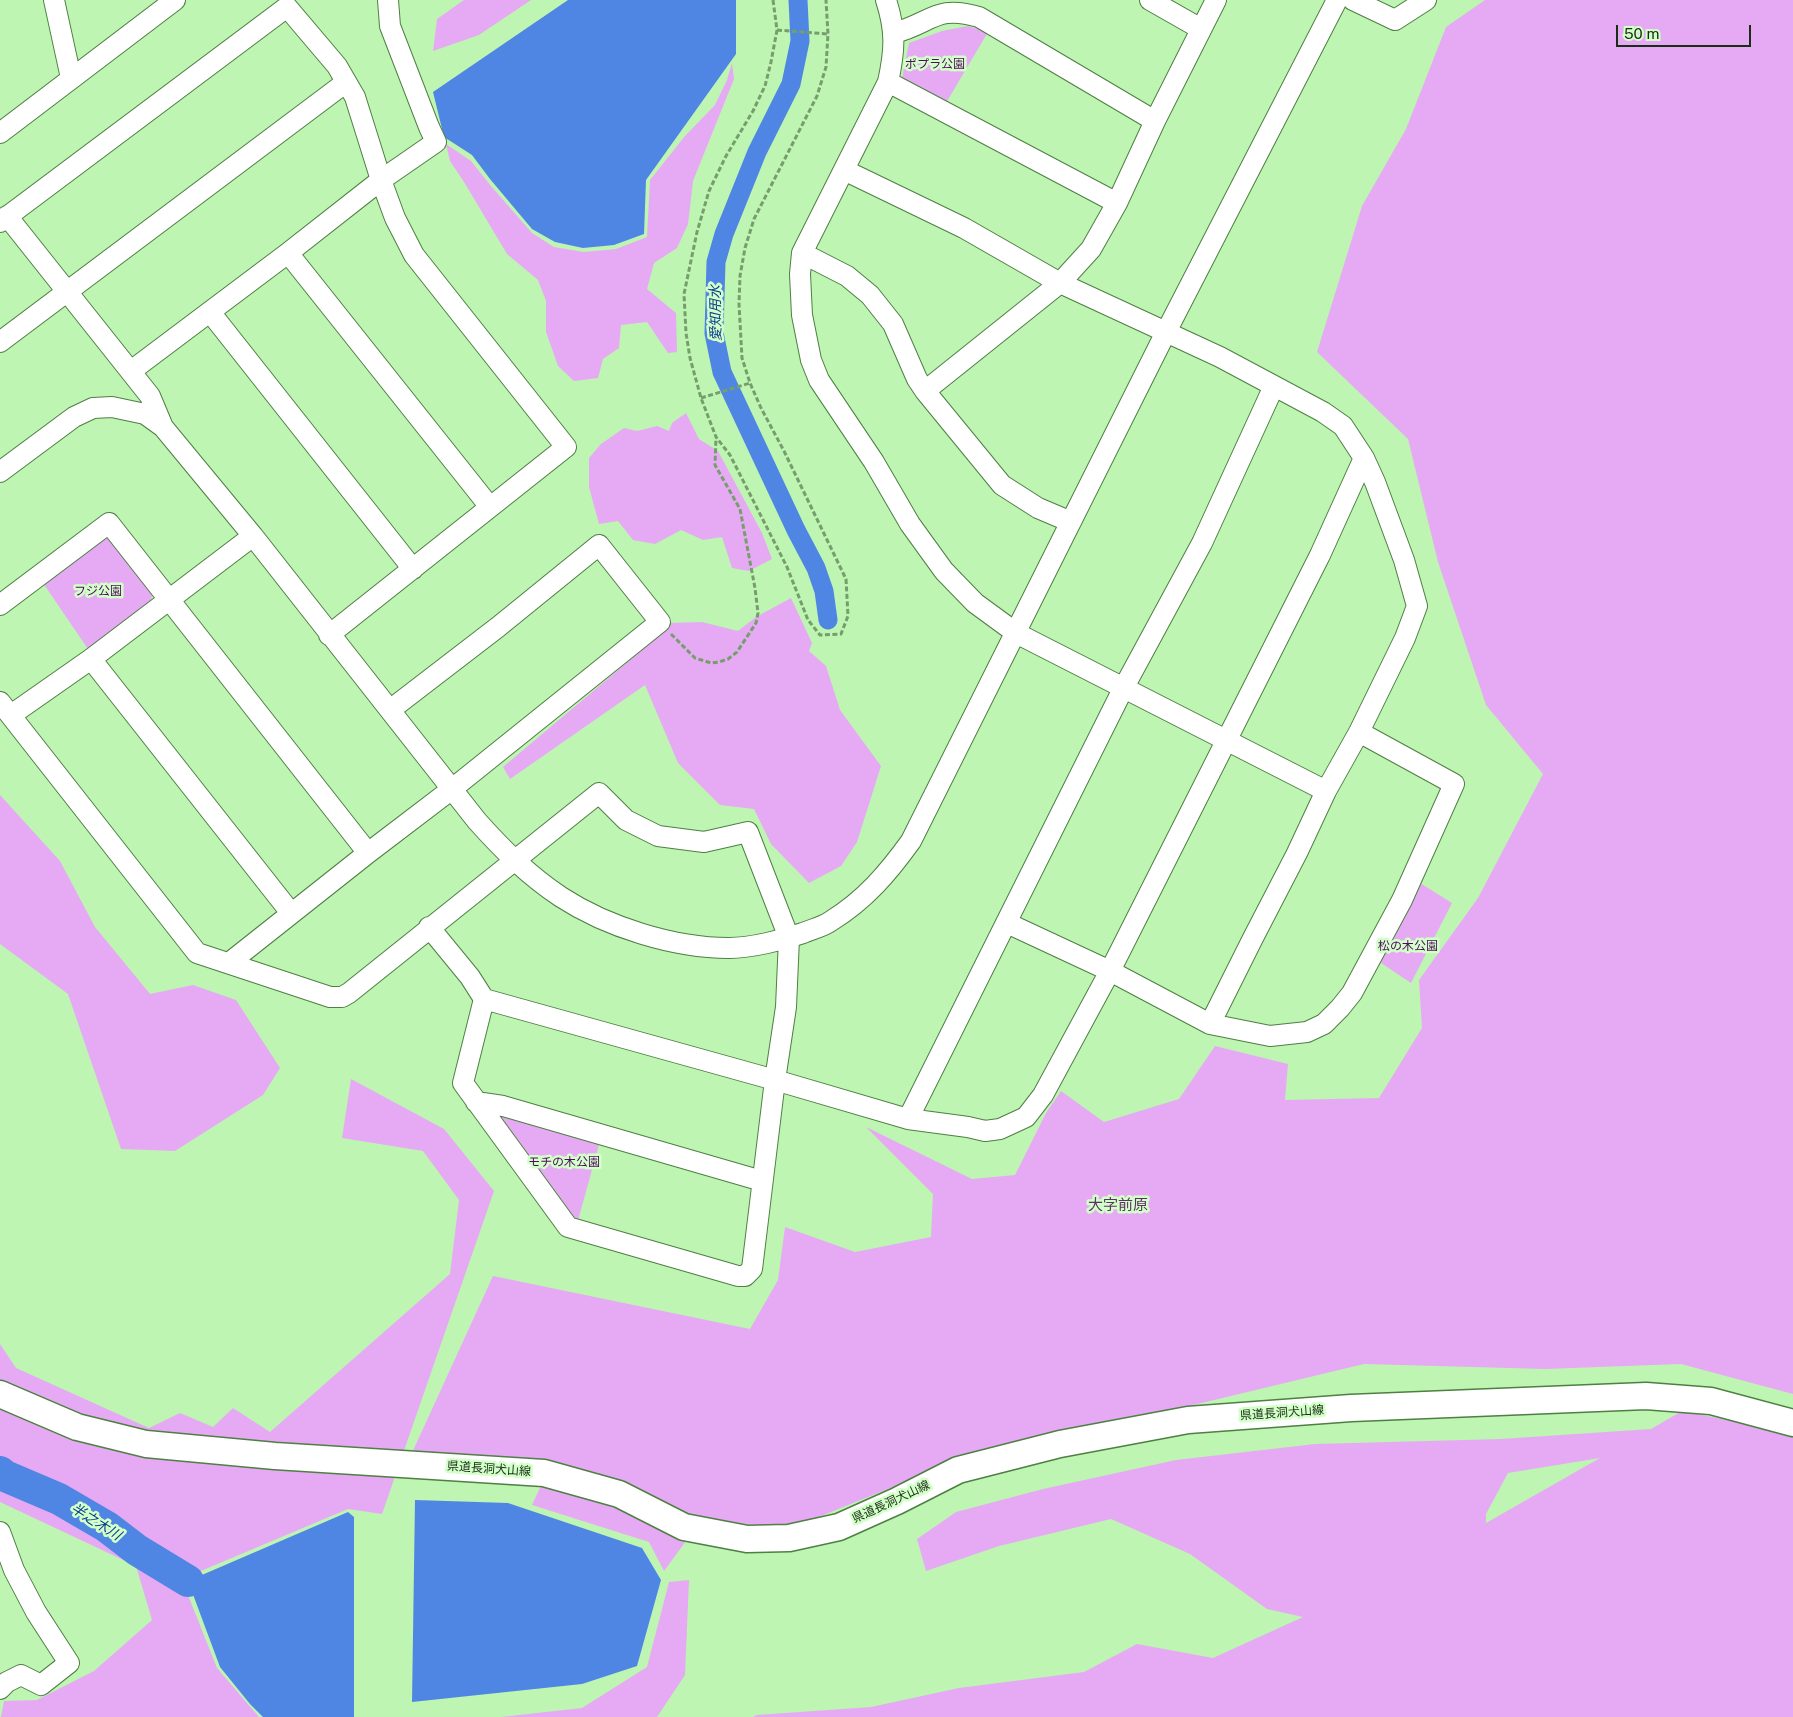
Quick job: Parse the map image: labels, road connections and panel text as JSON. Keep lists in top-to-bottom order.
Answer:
{
  "streets": {
    "main road": ["県道長洞犬山線"]
  },
  "districts": ["大字前原"],
  "water": ["愛知用水", "半之木川"],
  "parks": [
    "ポプラ公園",
    "フジ公園",
    "松の木公園",
    "モチの木公園"
  ],
  "scale_bar": "50 m"
}
